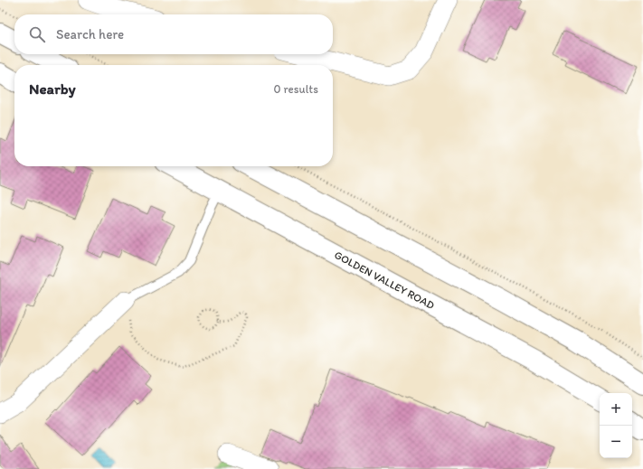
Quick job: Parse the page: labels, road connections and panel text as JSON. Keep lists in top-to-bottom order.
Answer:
{
  "streets": {
    "main road": ["GOLDEN VALLEY ROAD"]
  },
  "page": {
    "search": "Search here",
    "heading": ["Nearby", "0 results"],
    "map_buttons": ["+", "−"]
  }
}
